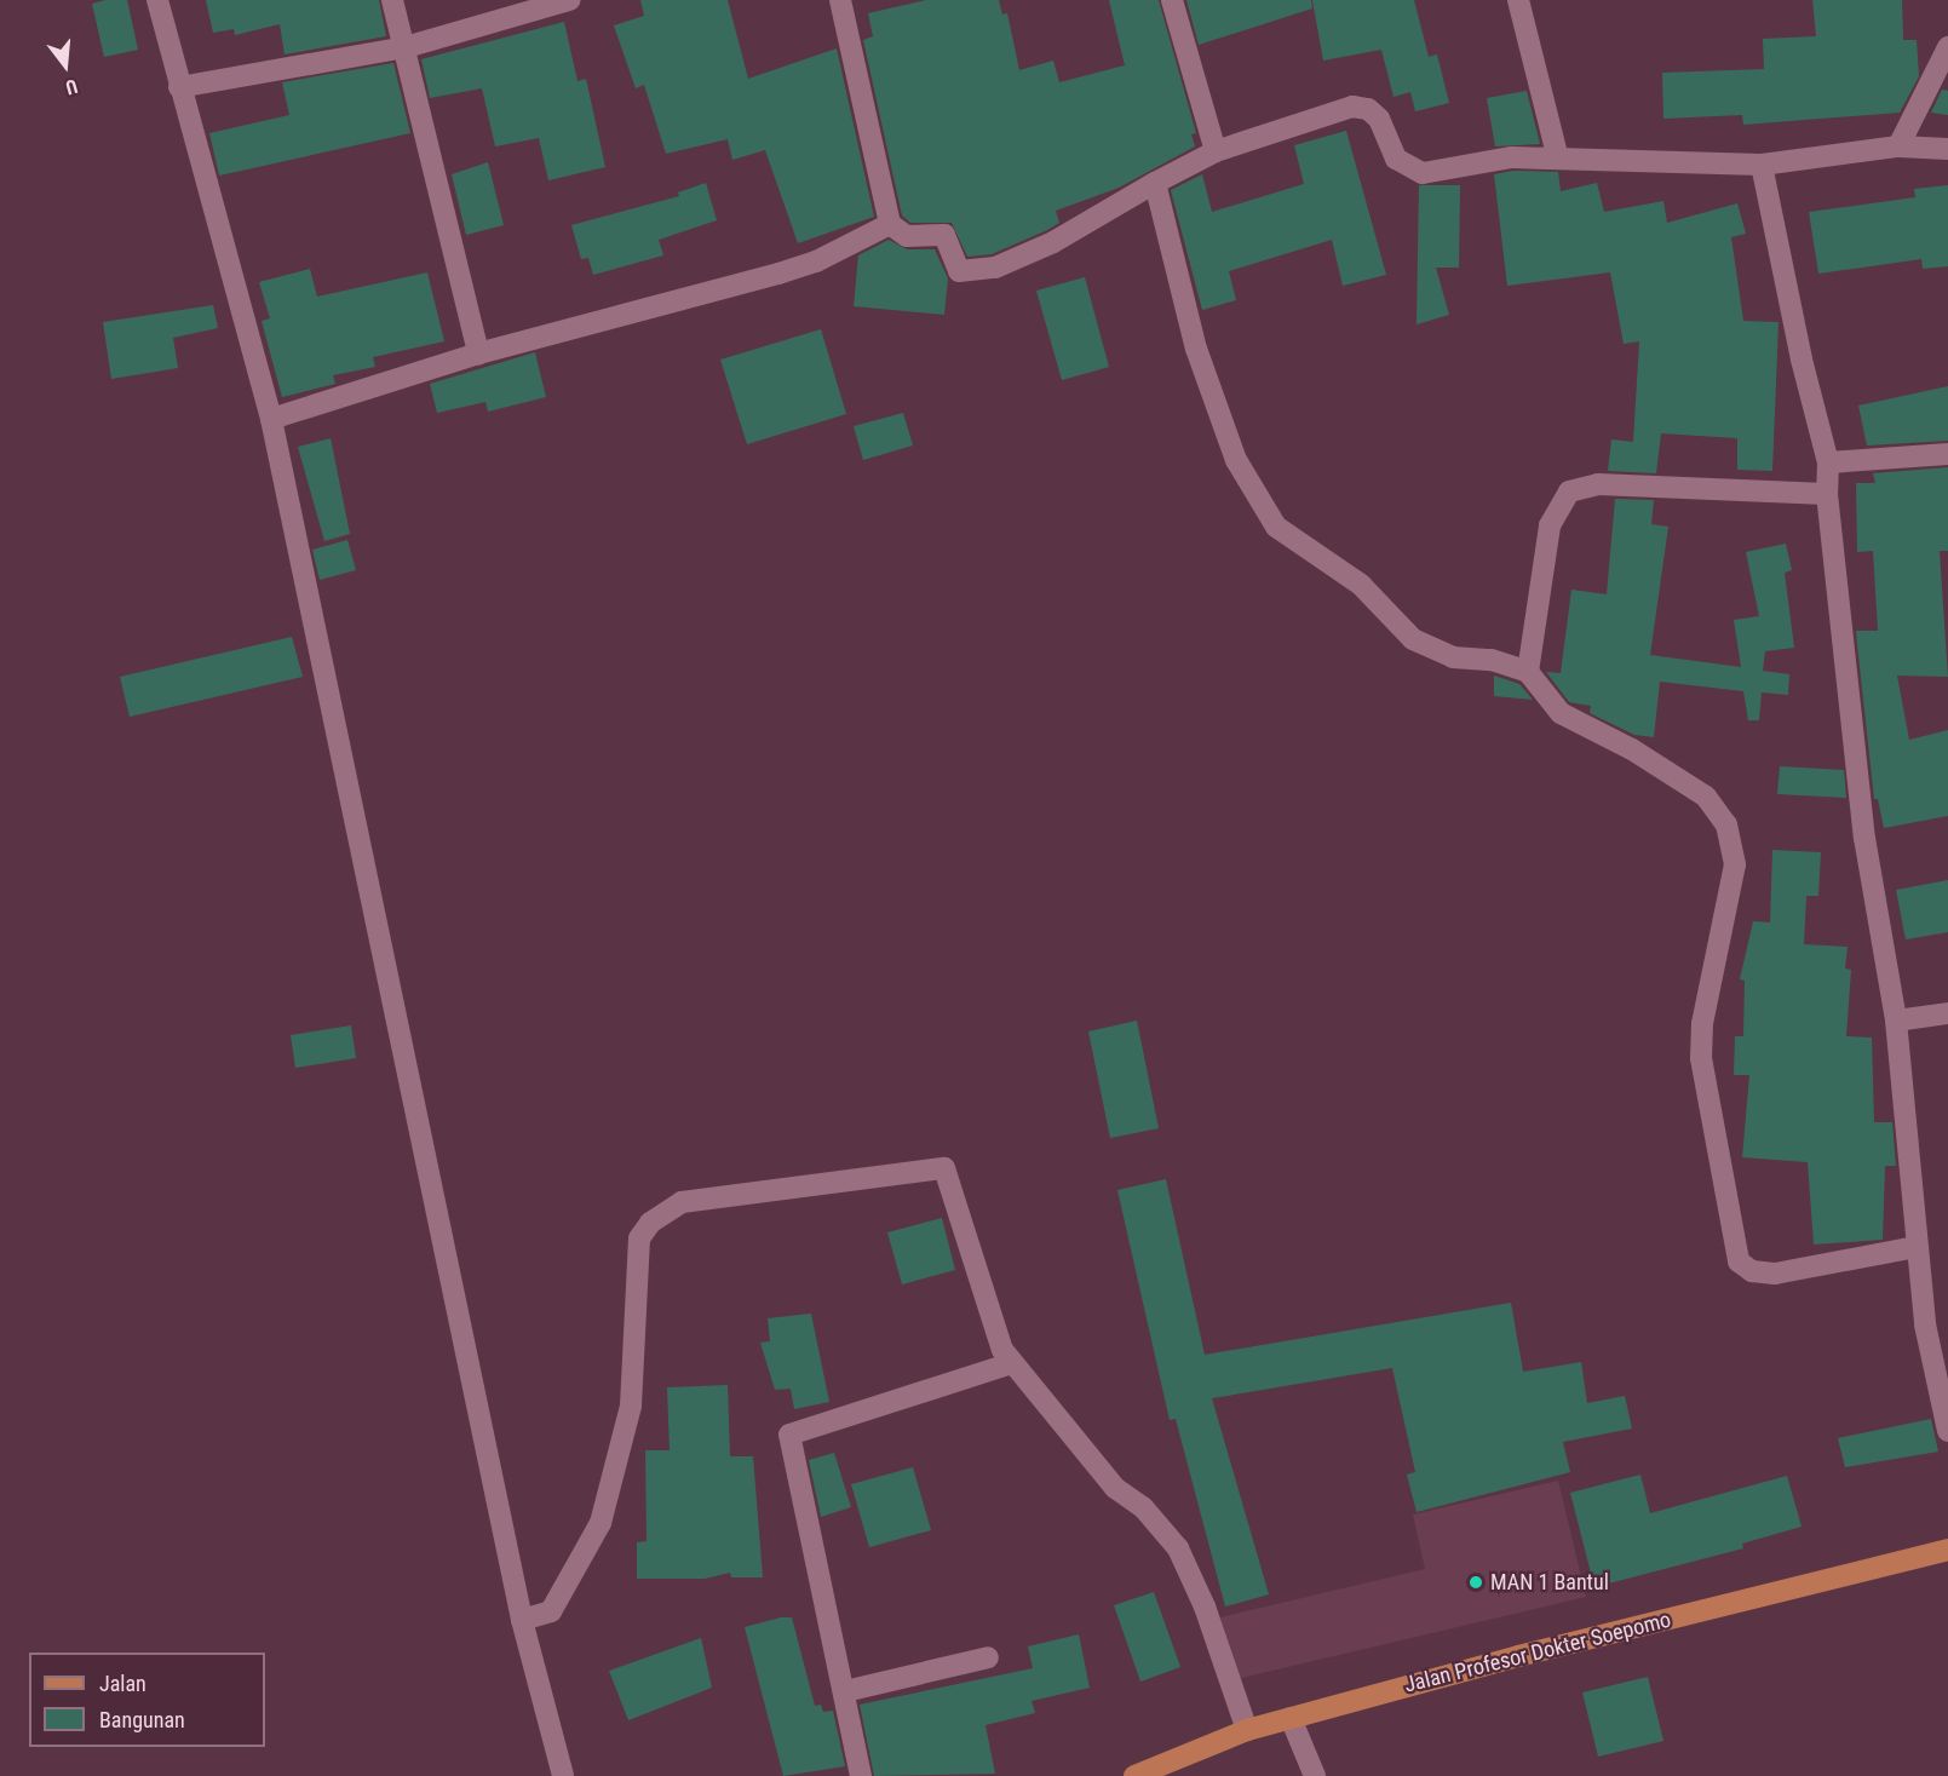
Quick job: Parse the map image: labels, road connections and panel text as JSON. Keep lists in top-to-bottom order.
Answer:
{
  "streets": {
    "main road": ["Jalan Profesor Dokter Soepomo"]
  },
  "places": ["MAN 1 Bantul"],
  "legend": ["Jalan", "Bangunan"],
  "north": "bottom"
}
